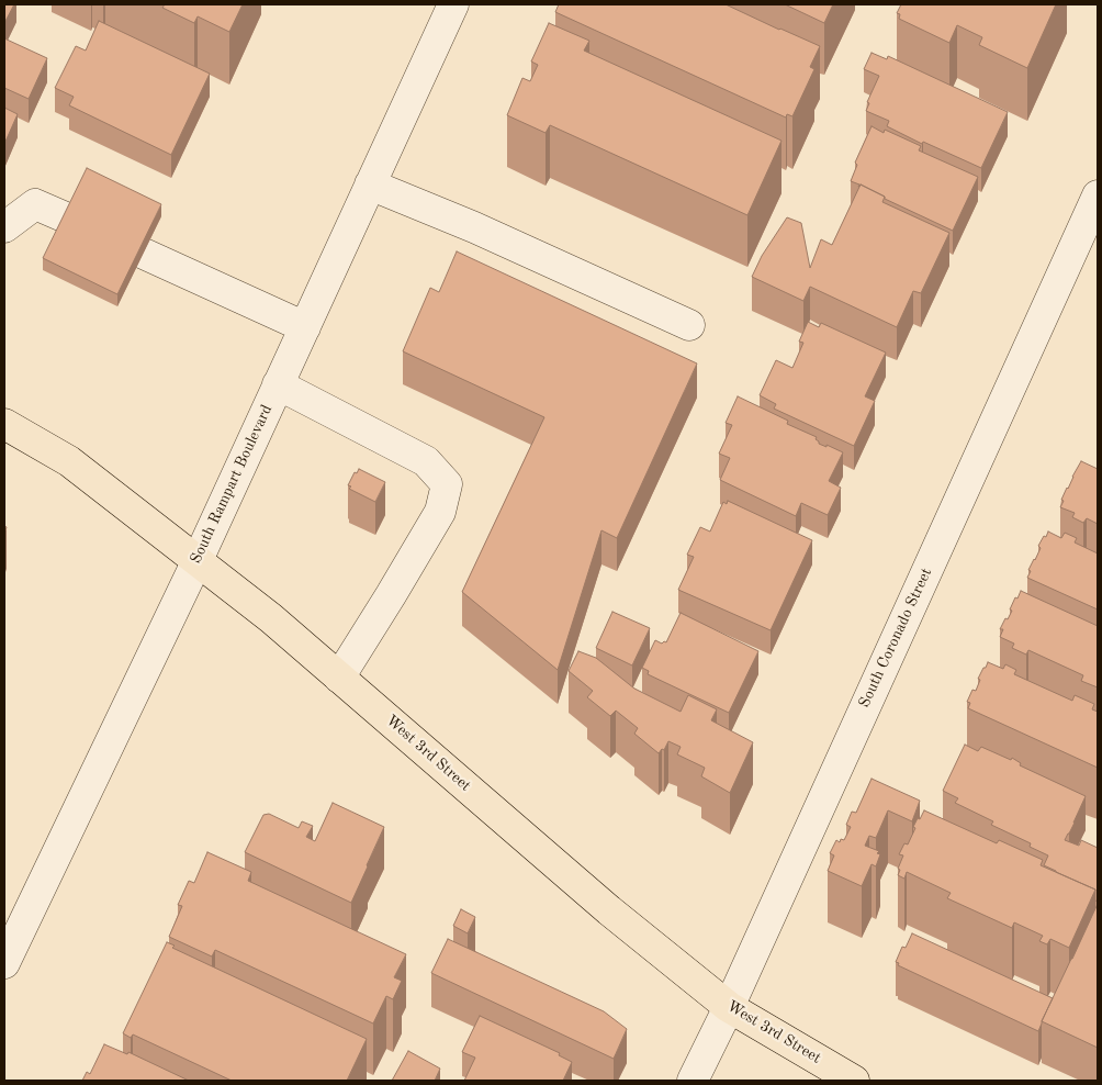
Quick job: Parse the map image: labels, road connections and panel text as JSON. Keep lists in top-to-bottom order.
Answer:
{
  "streets": {
    "main road": ["West 3rd Street"],
    "street": ["South Rampart Boulevard", "South Coronado Street"]
  },
  "crossings": [
    ["South Rampart Boulevard", "West 3rd Street"],
    ["South Coronado Street", "West 3rd Street"]
  ]
}
